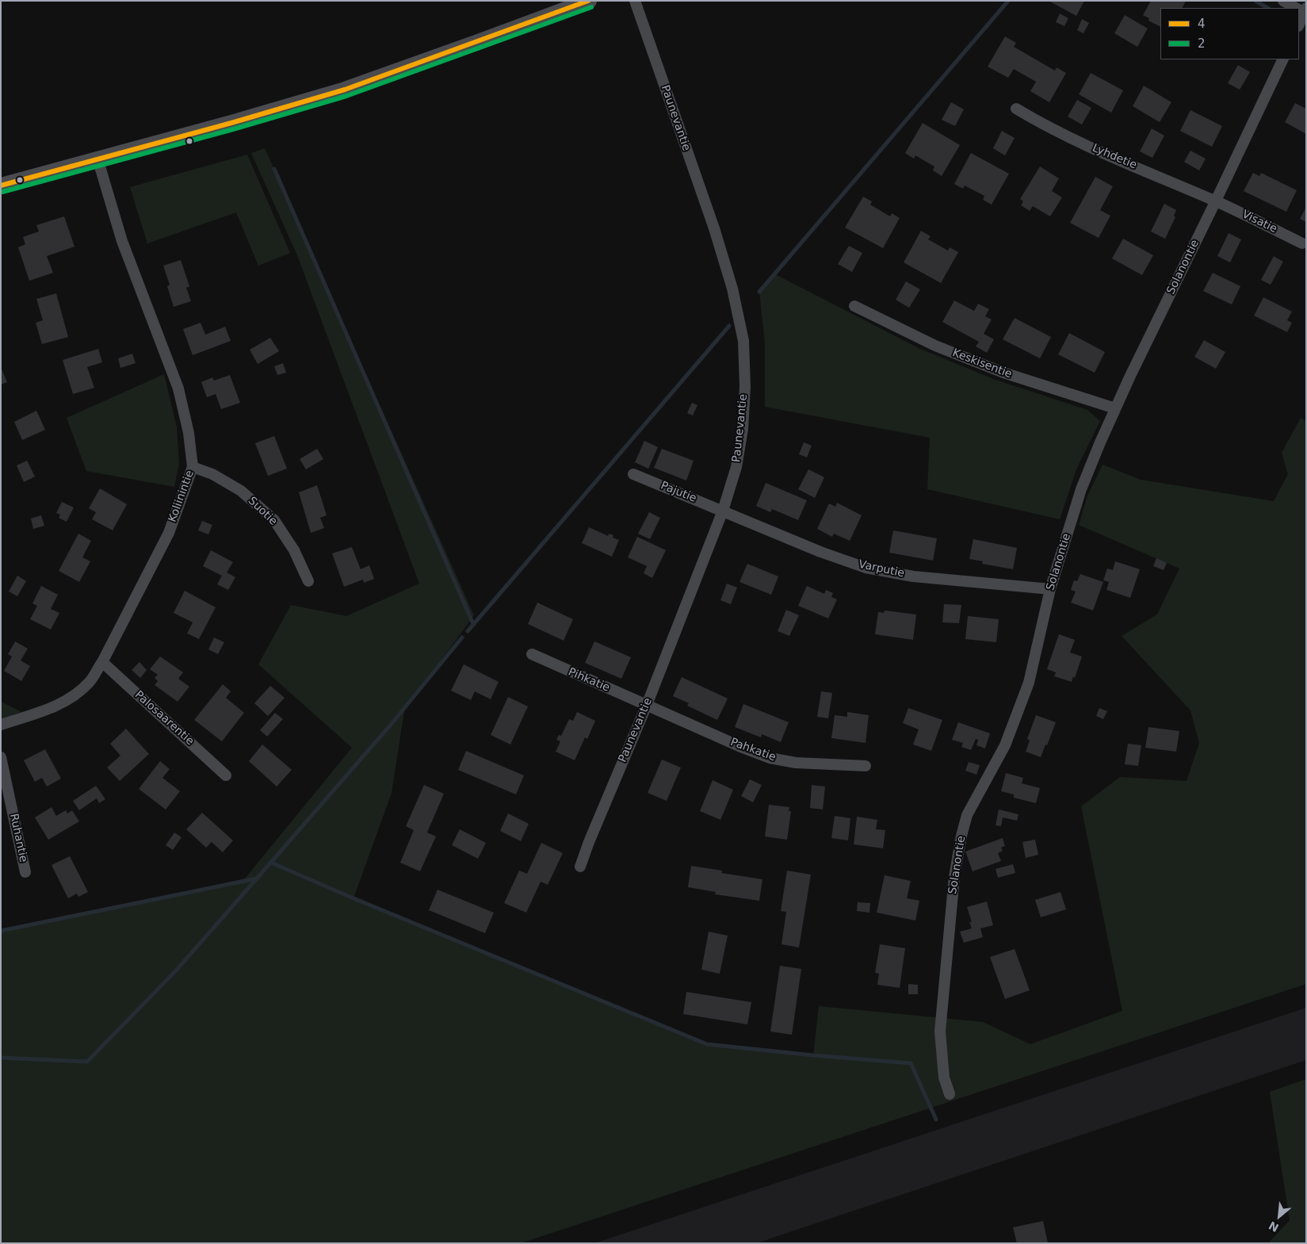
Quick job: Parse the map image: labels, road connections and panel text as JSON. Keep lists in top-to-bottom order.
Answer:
{
  "streets": {
    "street": [
      "Paunevantie",
      "Lyhdetie",
      "Visatie",
      "Solanontie",
      "Keskisentie",
      "Pajutie",
      "Koliinintie",
      "Suotie",
      "Varputie",
      "Pihkatie",
      "Palosaarentie",
      "Pahkatie",
      "Ruhantie"
    ]
  },
  "crossings": [
    ["Paunevantie", "Pajutie"],
    ["Paunevantie", "Varputie"],
    ["Paunevantie", "Pihkatie"],
    ["Paunevantie", "Pahkatie"],
    ["Lyhdetie", "Visatie"],
    ["Lyhdetie", "Solanontie"],
    ["Visatie", "Solanontie"],
    ["Solanontie", "Keskisentie"],
    ["Solanontie", "Varputie"],
    ["Pajutie", "Varputie"],
    ["Koliinintie", "Suotie"],
    ["Koliinintie", "Palosaarentie"],
    ["Pihkatie", "Pahkatie"]
  ],
  "lines": ["transit line 4", "transit line 2"],
  "legend": ["4", "2"],
  "north": "bottom left"
}
